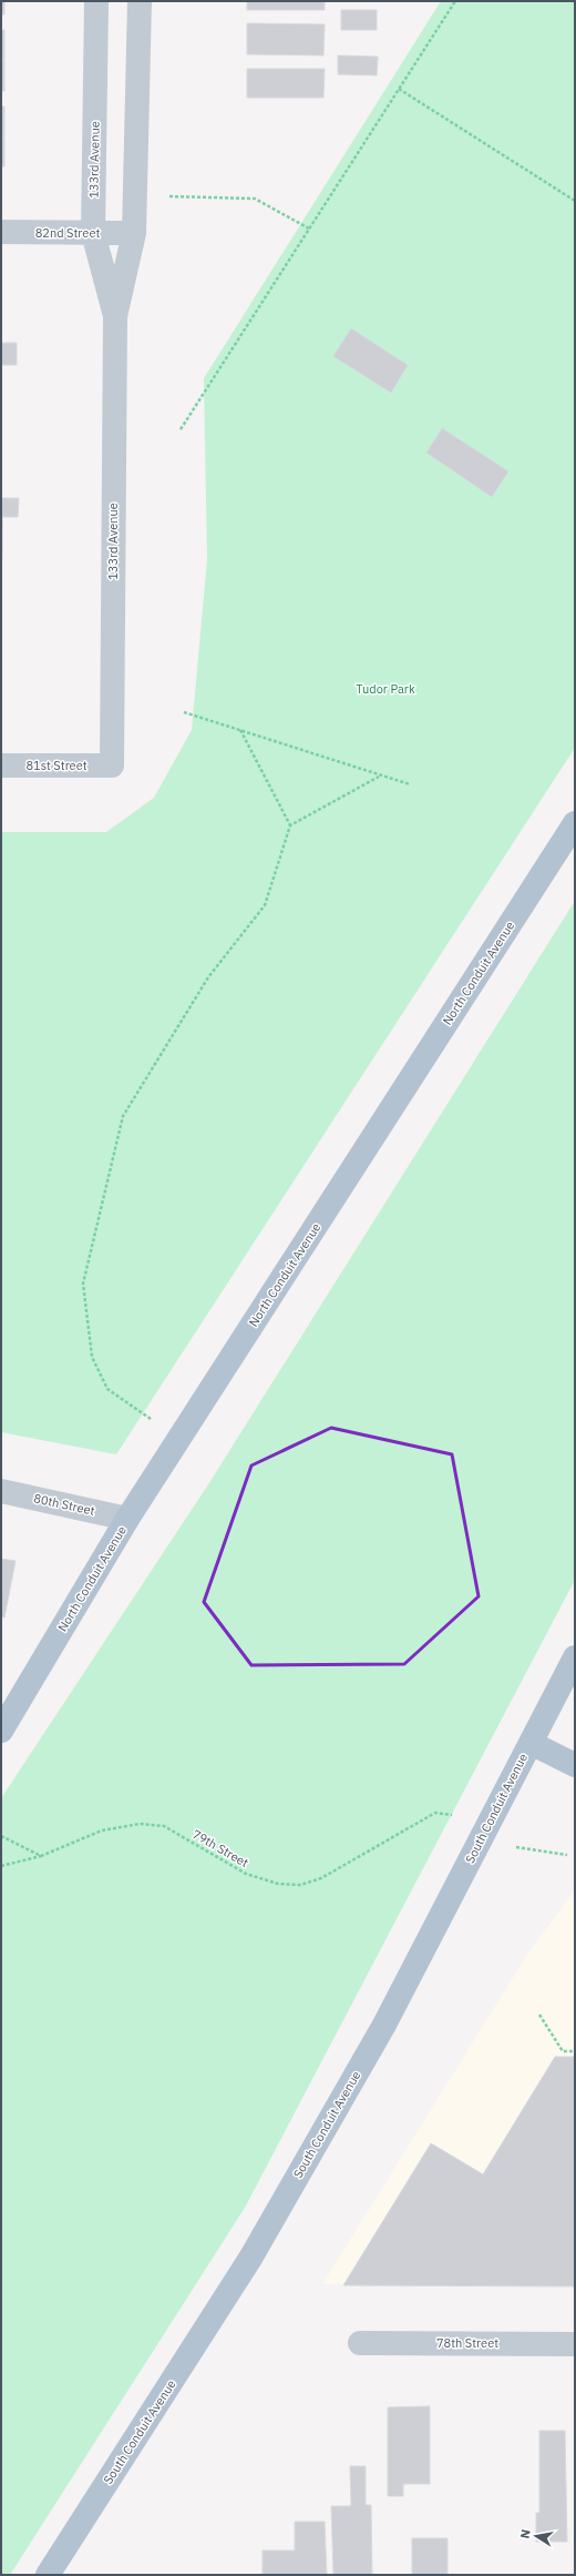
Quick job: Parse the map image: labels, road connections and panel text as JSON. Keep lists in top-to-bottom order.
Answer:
{
  "streets": {
    "main road": ["North Conduit Avenue", "South Conduit Avenue"],
    "street": [
      "133rd Avenue",
      "82nd Street",
      "81st Street",
      "80th Street",
      "78th Street"
    ],
    "path": ["79th Street"]
  },
  "crossings": [
    ["133rd Avenue", "82nd Street"],
    ["133rd Avenue", "81st Street"],
    ["North Conduit Avenue", "80th Street"]
  ],
  "parks": ["Tudor Park"],
  "north": "left"
}
